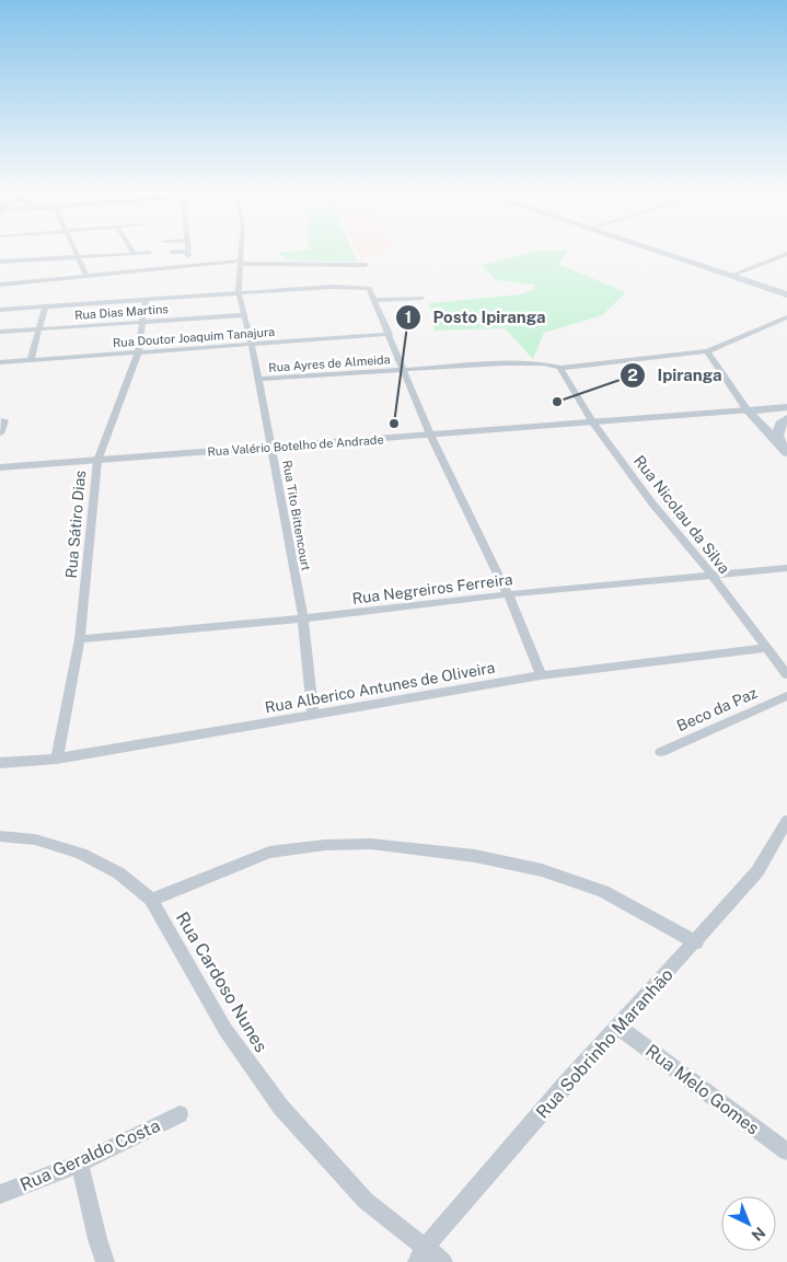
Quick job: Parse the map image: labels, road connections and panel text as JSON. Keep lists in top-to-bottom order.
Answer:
{
  "streets": {
    "main road": ["Rua Valério Botelho de Andrade"],
    "street": [
      "Rua Dias Martins",
      "Rua Doutor Joaquim Tanajura",
      "Rua Ayres de Almeida",
      "Rua Nicolau da Silva",
      "Rua Tito Bittencourt",
      "Rua Sátiro Dias",
      "Rua Negreiros Ferreira",
      "Rua Alberico Antunes de Oliveira",
      "Beco da Paz",
      "Rua Cardoso Nunes",
      "Rua Sobrinho Maranhão",
      "Rua Melo Gomes",
      "Rua Geraldo Costa"
    ]
  },
  "crossings": [
    ["Rua Dias Martins", "Rua Tito Bittencourt"],
    ["Rua Dias Martins", "Rua Sátiro Dias"],
    ["Rua Doutor Joaquim Tanajura", "Rua Tito Bittencourt"],
    ["Rua Doutor Joaquim Tanajura", "Rua Sátiro Dias"],
    ["Rua Ayres de Almeida", "Rua Nicolau da Silva"],
    ["Rua Ayres de Almeida", "Rua Tito Bittencourt"],
    ["Rua Valério Botelho de Andrade", "Rua Nicolau da Silva"],
    ["Rua Valério Botelho de Andrade", "Rua Tito Bittencourt"],
    ["Rua Valério Botelho de Andrade", "Rua Sátiro Dias"],
    ["Rua Nicolau da Silva", "Rua Negreiros Ferreira"],
    ["Rua Nicolau da Silva", "Rua Alberico Antunes de Oliveira"],
    ["Rua Tito Bittencourt", "Rua Negreiros Ferreira"],
    ["Rua Tito Bittencourt", "Rua Alberico Antunes de Oliveira"],
    ["Rua Sátiro Dias", "Rua Negreiros Ferreira"],
    ["Rua Sátiro Dias", "Rua Alberico Antunes de Oliveira"],
    ["Rua Cardoso Nunes", "Rua Sobrinho Maranhão"],
    ["Rua Sobrinho Maranhão", "Rua Melo Gomes"]
  ],
  "places": ["Ipiranga", "Posto Ipiranga"],
  "north": "bottom right"
}
